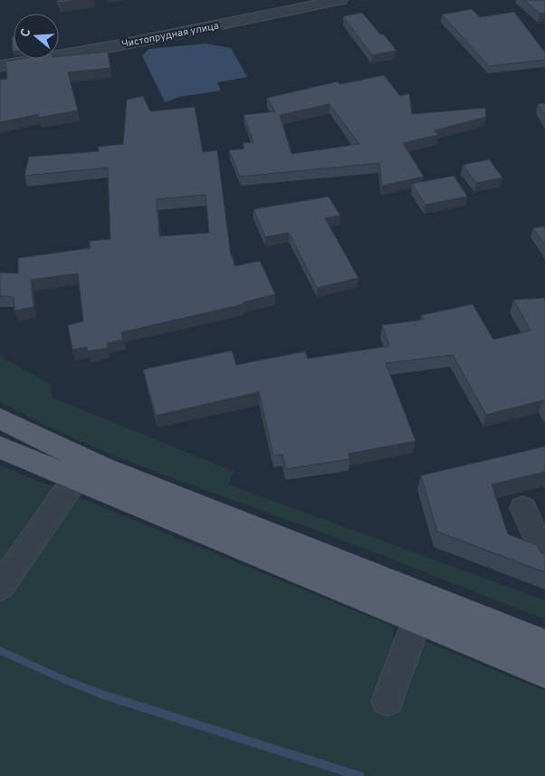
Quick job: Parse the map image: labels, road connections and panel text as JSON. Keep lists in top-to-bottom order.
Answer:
{
  "streets": {
    "street": ["Чистопрудная улица"]
  },
  "north": "left"
}
